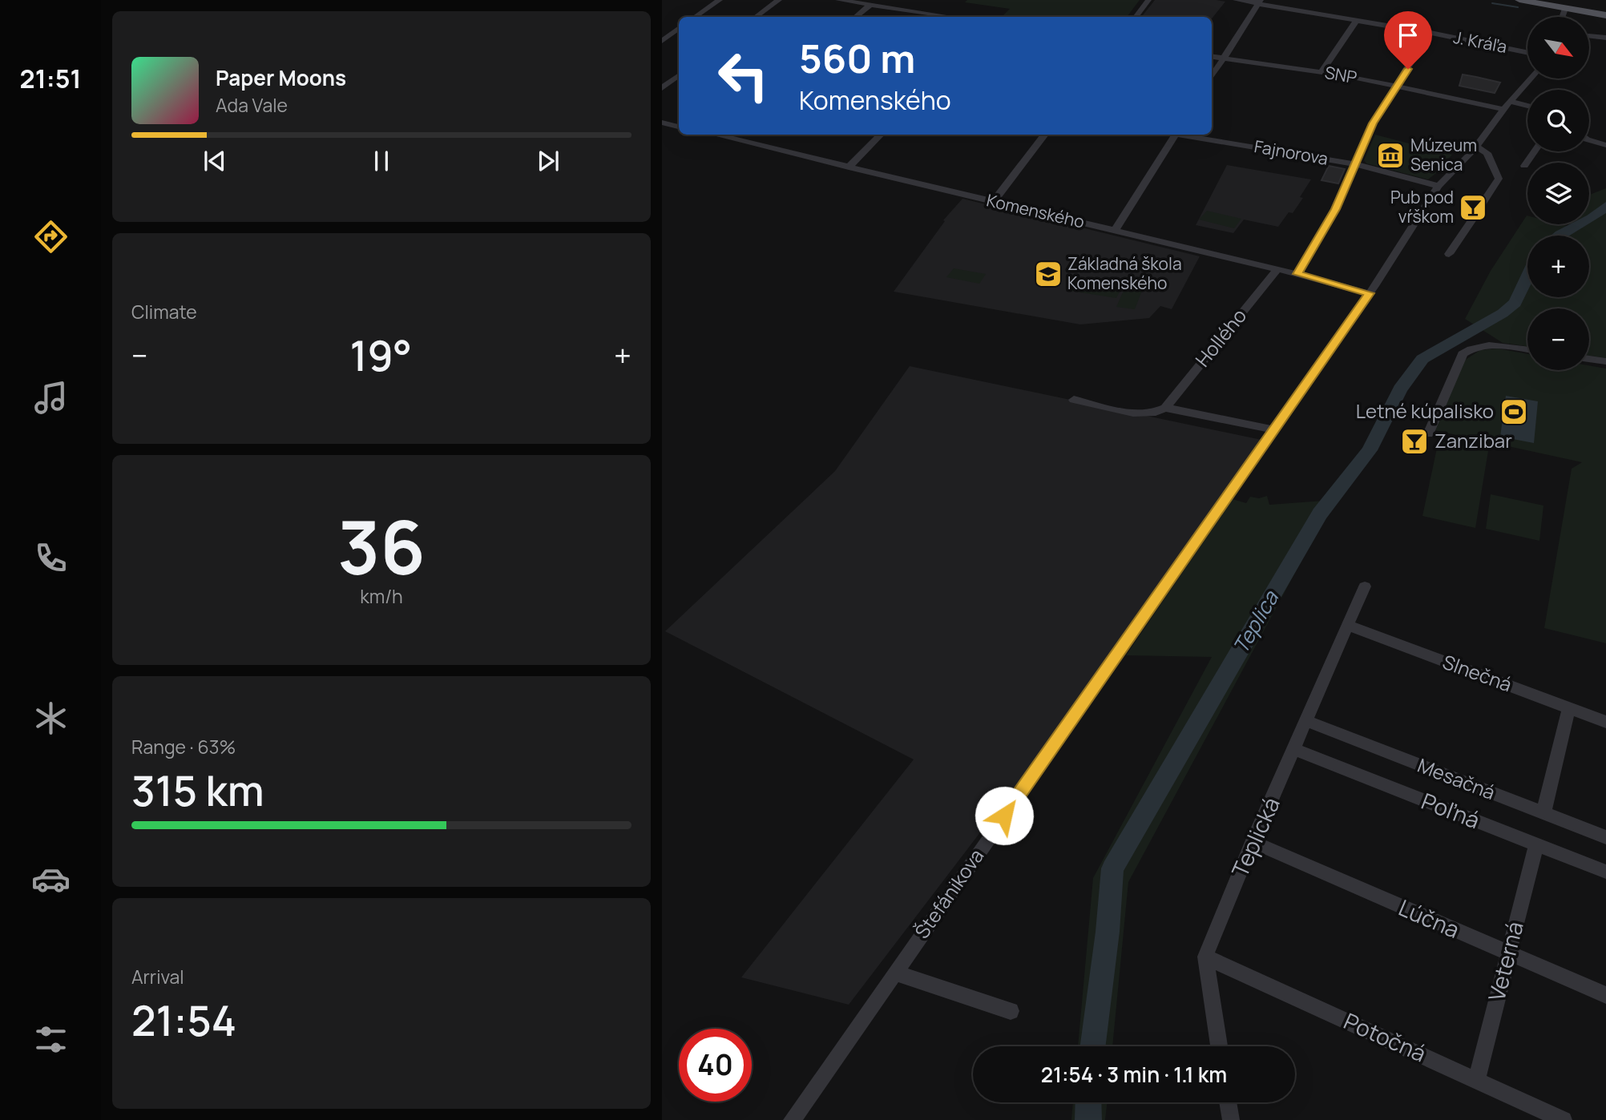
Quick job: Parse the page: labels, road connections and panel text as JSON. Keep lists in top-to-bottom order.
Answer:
{
  "streets": {
    "street": [
      "J. Kráľa",
      "SNP",
      "Fajnorova",
      "Komenského",
      "Hollého",
      "Slnečná",
      "Mesačná",
      "Poľná",
      "Teplická",
      "Štefánikova",
      "Lúčna",
      "Veterná",
      "Potočná"
    ]
  },
  "crossings": [
    ["SNP", "Štefánikova"],
    ["Fajnorova", "Štefánikova"],
    ["Komenského", "Hollého"],
    ["Komenského", "Štefánikova"],
    ["Slnečná", "Teplická"],
    ["Mesačná", "Teplická"],
    ["Poľná", "Teplická"],
    ["Poľná", "Veterná"],
    ["Teplická", "Lúčna"],
    ["Teplická", "Potočná"],
    ["Lúčna", "Veterná"],
    ["Veterná", "Potočná"]
  ],
  "water": ["Teplica"],
  "places": {
    "museum": ["Múzeum Senica"],
    "bar": ["Pub pod vŕškom", "Zanzibar"],
    "school or university": ["Základná škola Komenského"],
    "sports": ["Letné kúpalisko"]
  },
  "north": "bottom right",
  "page": {
    "tabs": "21:51",
    "map_buttons": ["+", "−"],
    "turn": ["560 m", "Komenského"],
    "song": ["Paper Moons", "Ada Vale"],
    "tile": [
      "Climate",
      ["36", "km/h"],
      ["Range · 63%", "315 km"],
      ["Arrival", "21:54"]
    ],
    "heat": ["−", "19°", "+"],
    "limit": "40",
    "trip": "21:54 · 3 min · 1.1 km"
  }
}
